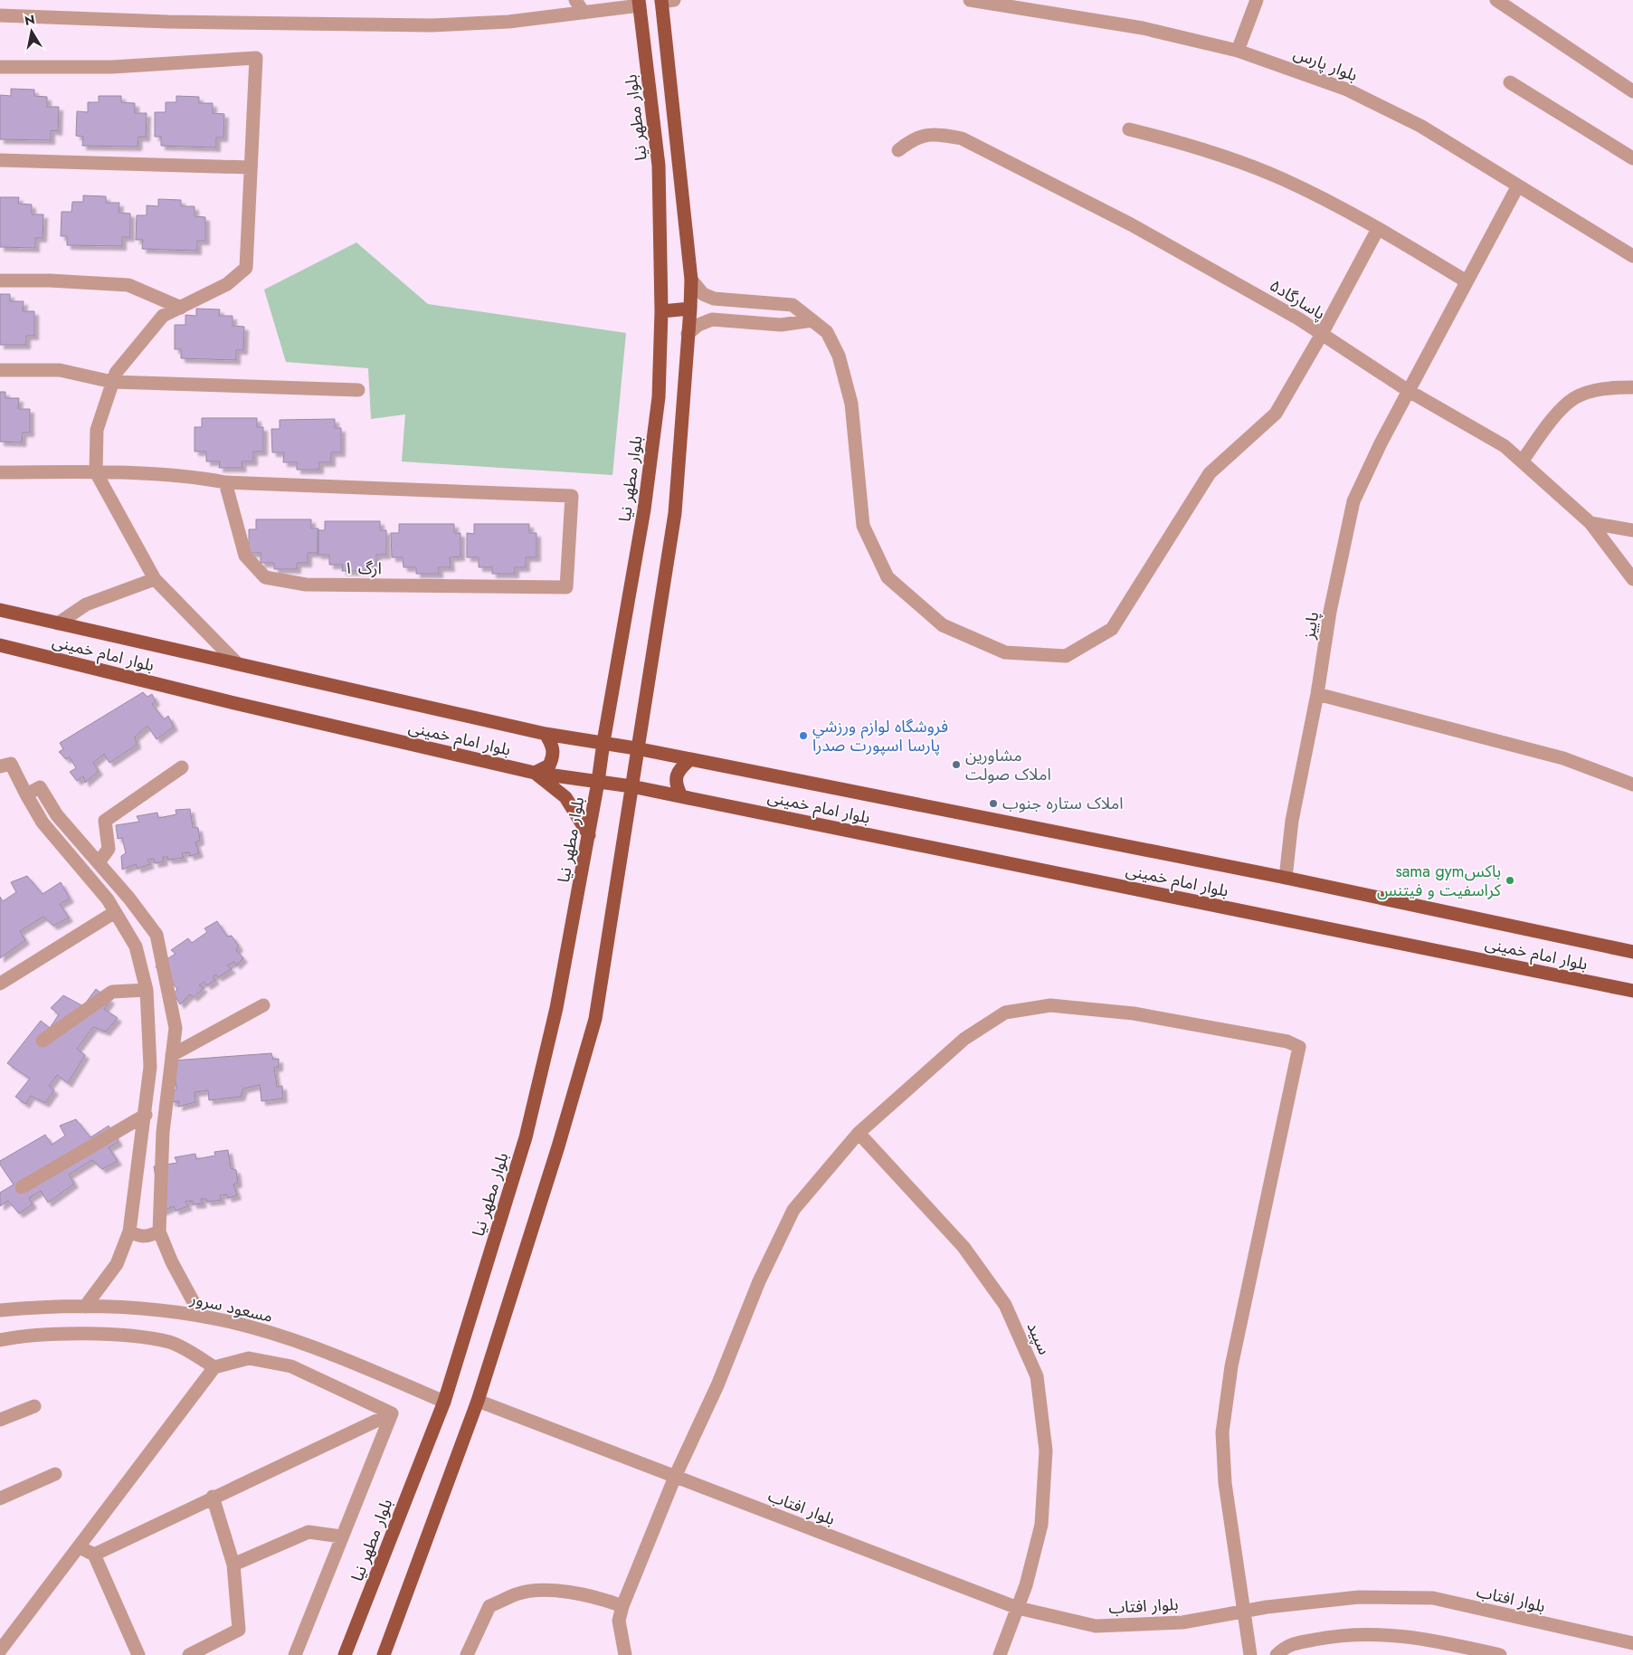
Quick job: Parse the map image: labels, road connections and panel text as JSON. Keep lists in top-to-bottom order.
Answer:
{
  "streets": {
    "main road": ["بلوار مطهر نیا", "بلوار امام خمینی"],
    "street": [
      "بلوار پارس",
      "پاسارگاد۵",
      "ارگ ۱",
      "پاییز",
      "مسعود سرور",
      "سپید",
      "بلوار افتاب"
    ]
  },
  "crossings": [
    ["بلوار پارس", "پاییز"],
    ["بلوار مطهر نیا", "بلوار امام خمینی"],
    ["بلوار مطهر نیا", "مسعود سرور"],
    ["پاسارگاد۵", "پاییز"],
    ["پاییز", "بلوار امام خمینی"],
    ["سپید", "بلوار افتاب"]
  ],
  "places": [
    "فروشگاه لوازم ورزشي پارسا اسپورت صدرا",
    "مشاورین املاک صولت",
    "املاک ستاره جنوب",
    "sama gymباکس کراسفیت و فیتنس"
  ],
  "north": "top"
}
